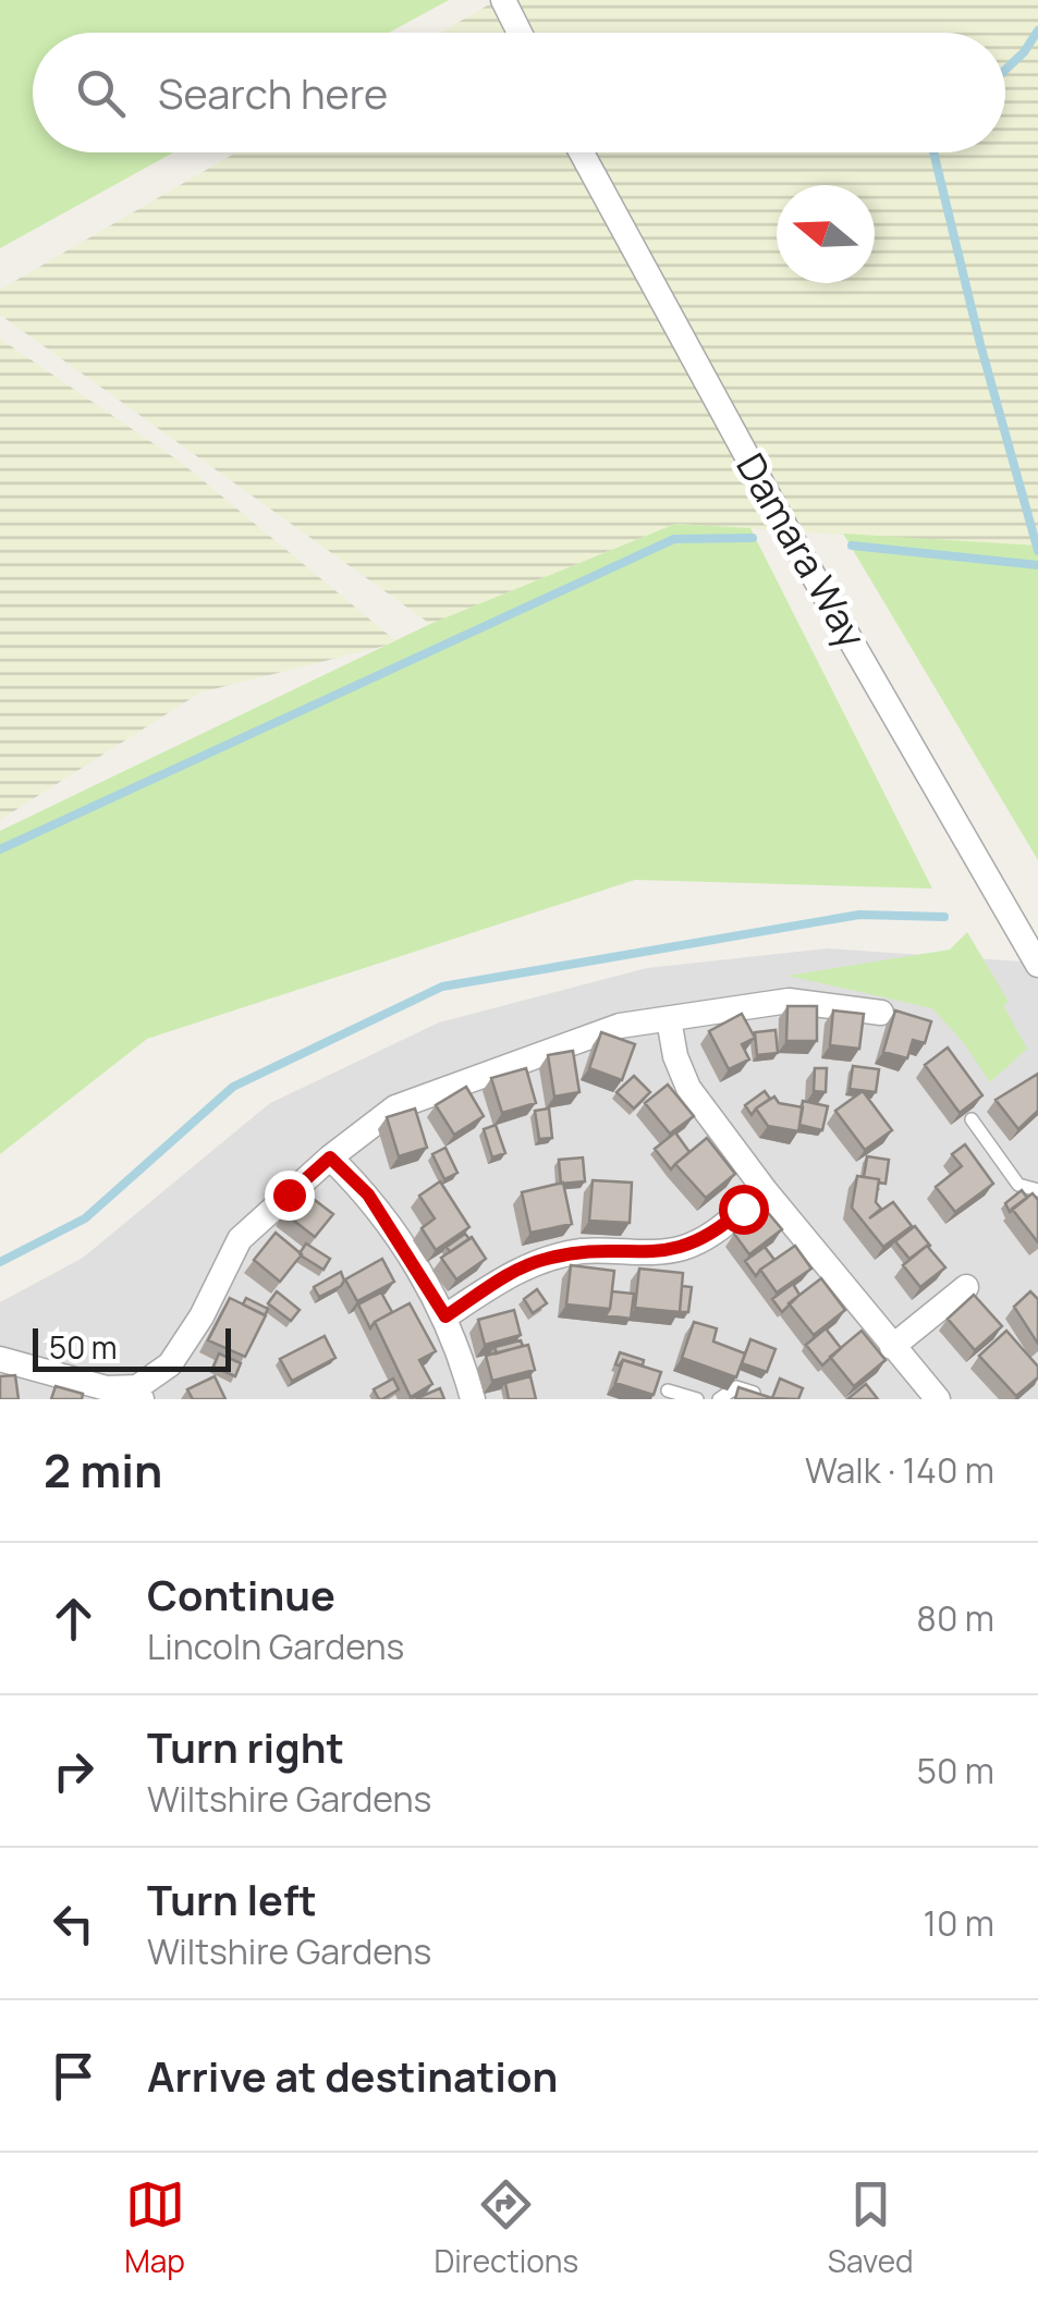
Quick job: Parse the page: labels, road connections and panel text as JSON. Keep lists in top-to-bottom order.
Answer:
{
  "streets": {
    "street": ["Damara Way"]
  },
  "scale_bar": "50 m",
  "north": "left",
  "page": {
    "search": "Search here",
    "scale": "50 m",
    "heading": ["2 min", "Walk · 140 m"],
    "list": [
      ["Continue", "Lincoln Gardens", "80 m"],
      ["Turn right", "Wiltshire Gardens", "50 m"],
      ["Turn left", "Wiltshire Gardens", "10 m"],
      "Arrive at destination"
    ],
    "nav": ["Map", "Directions", "Saved"]
  }
}
